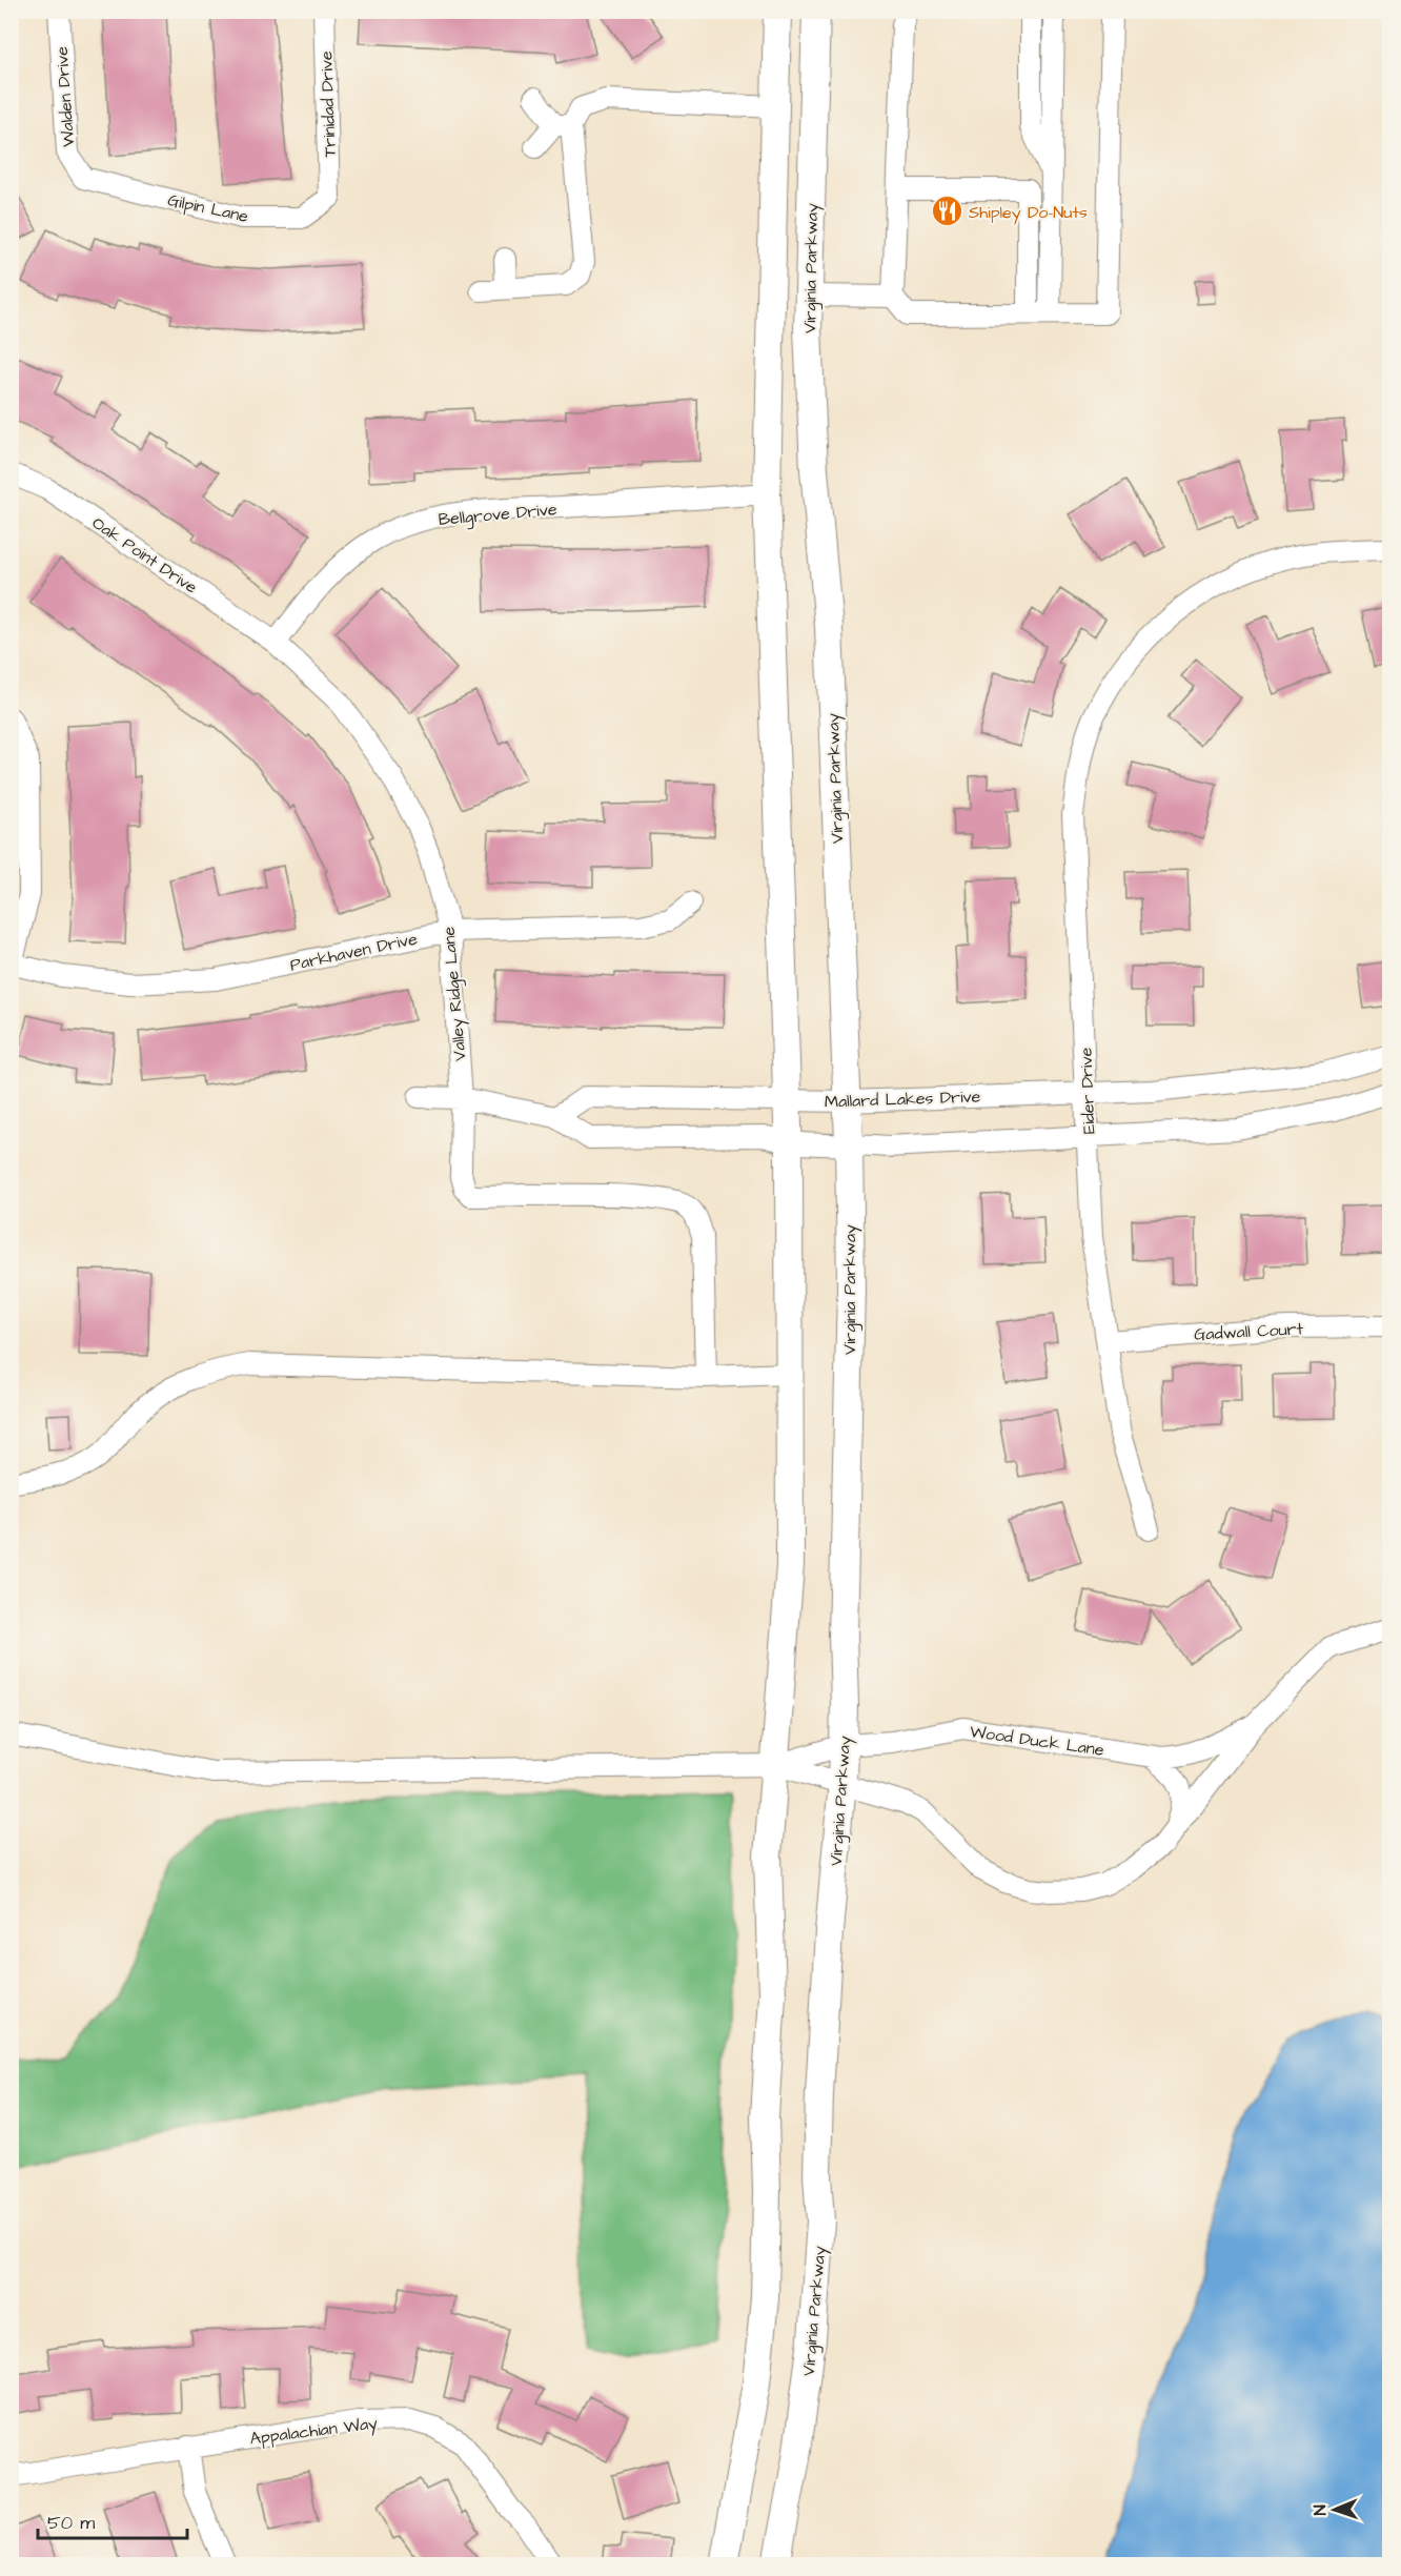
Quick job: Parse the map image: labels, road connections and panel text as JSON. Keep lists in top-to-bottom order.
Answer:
{
  "streets": {
    "main road": ["Virginia Parkway"],
    "street": [
      "Walden Drive",
      "Trinidad Drive",
      "Gilpin Lane",
      "Bellgrove Drive",
      "Oak Point Drive",
      "Parkhaven Drive",
      "Valley Ridge Lane",
      "Eider Drive",
      "Mallard Lakes Drive",
      "Gadwall Court",
      "Wood Duck Lane",
      "Appalachian Way"
    ]
  },
  "crossings": [
    ["Walden Drive", "Gilpin Lane"],
    ["Trinidad Drive", "Gilpin Lane"],
    ["Virginia Parkway", "Mallard Lakes Drive"],
    ["Virginia Parkway", "Wood Duck Lane"],
    ["Bellgrove Drive", "Oak Point Drive"],
    ["Bellgrove Drive", "Valley Ridge Lane"],
    ["Oak Point Drive", "Valley Ridge Lane"],
    ["Parkhaven Drive", "Valley Ridge Lane"],
    ["Eider Drive", "Mallard Lakes Drive"],
    ["Eider Drive", "Gadwall Court"]
  ],
  "places": {
    "restaurant": ["Shipley Do-Nuts"]
  },
  "scale_bar": "50 m",
  "north": "left"
}
